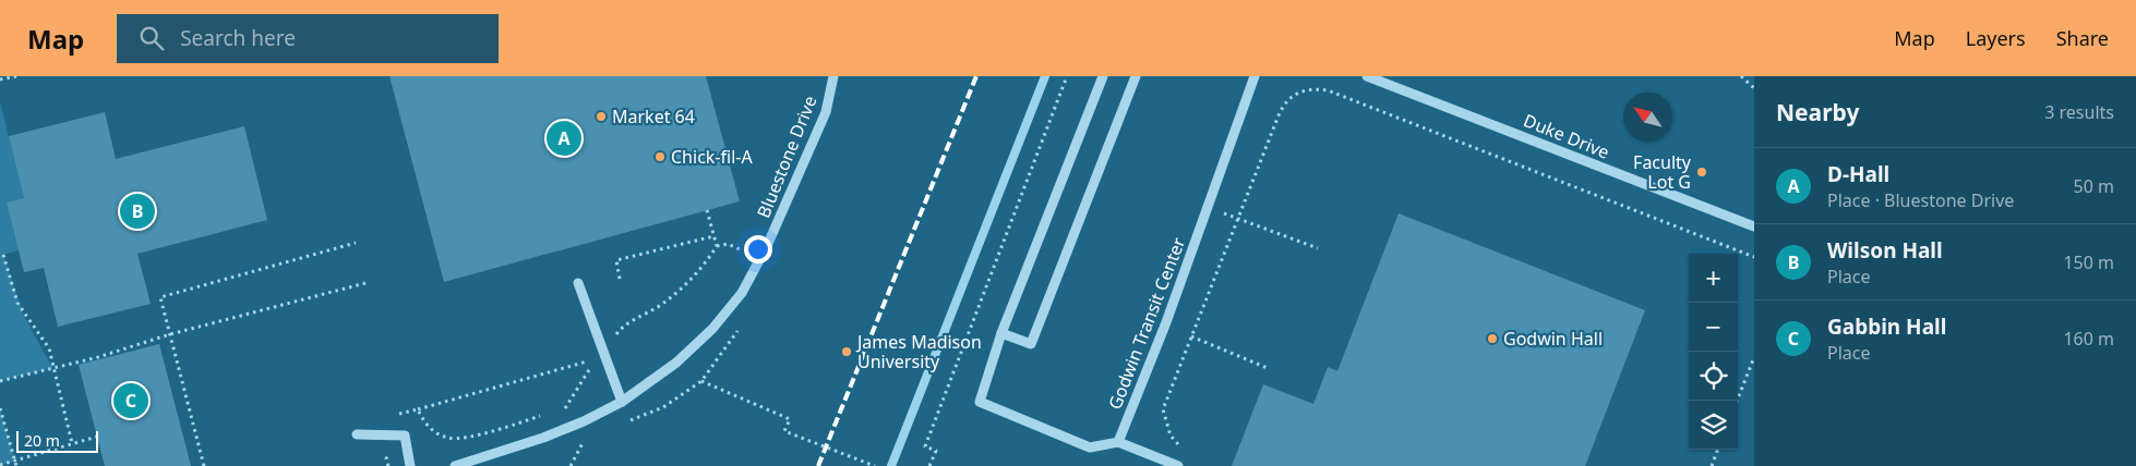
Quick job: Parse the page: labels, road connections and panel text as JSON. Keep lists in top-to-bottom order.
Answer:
{
  "streets": {
    "street": ["Duke Drive", "Bluestone Drive", "Godwin Transit Center"]
  },
  "places": [
    "Market 64",
    "Chick-fil-A",
    "Faculty Lot G",
    "Godwin Hall",
    "James Madison University"
  ],
  "scale_bar": "20 m",
  "north": "top left",
  "page": {
    "header": "Map",
    "search": "Search here",
    "nav": ["Map", "Layers", "Share"],
    "heading": ["Nearby", "3 results"],
    "pins": ["A", "B", "C"],
    "list": [
      {
        "mark": "A",
        "name": "D-Hall",
        "note": "Place · Bluestone Drive",
        "value": "50 m"
      },
      {
        "mark": "B",
        "name": "Wilson Hall",
        "note": "Place",
        "value": "150 m"
      },
      {
        "mark": "C",
        "name": "Gabbin Hall",
        "note": "Place",
        "value": "160 m"
      }
    ],
    "map_buttons": ["+", "−"],
    "scale": "20 m"
  }
}
